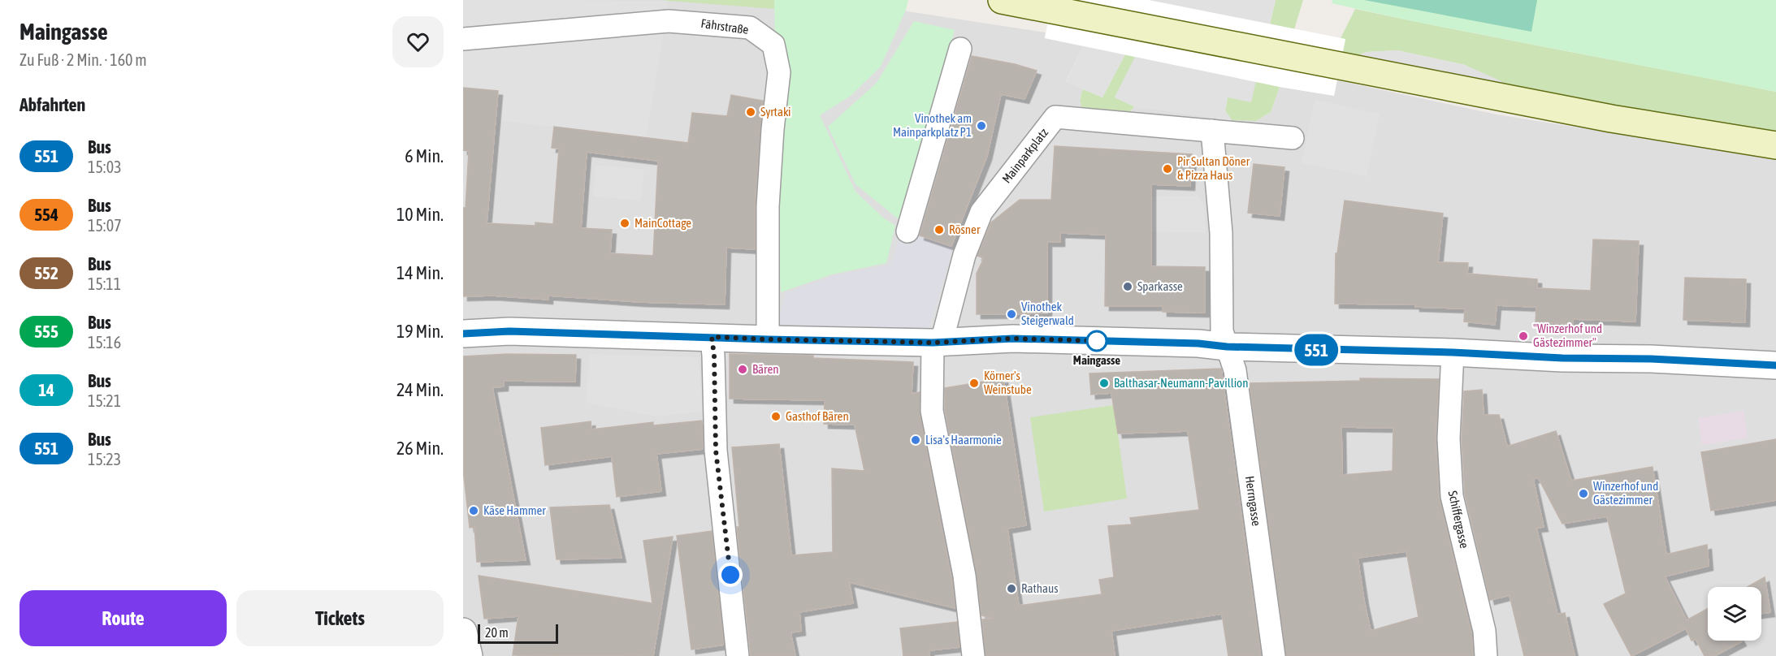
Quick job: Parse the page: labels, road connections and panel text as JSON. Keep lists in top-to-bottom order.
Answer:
{
  "streets": {
    "street": [
      "Fährstraße",
      "Mainparkplatz",
      "Herrngasse",
      "Schiffergasse"
    ]
  },
  "places": [
    "Syrtaki",
    "Vinothek am Mainparkplatz P1",
    "Pir Sultan Döner & Pizza Haus",
    "MainCottage",
    "Rösner",
    "Sparkasse",
    "Vinothek Steigerwald",
    "\"Winzerhof und Gästezimmer\"",
    "Maingasse",
    "Bären",
    "Körner's Weinstube",
    "Balthasar-Neumann-Pavillion",
    "Gasthof Bären",
    "Lisa's Haarmonie",
    "Winzerhof und Gästezimmer",
    "Käse Hammer",
    "Rathaus"
  ],
  "lines": ["bus line 551"],
  "scale_bar": "20 m",
  "page": {
    "heading": [
      ["Maingasse", "Zu Fuß · 2 Min. · 160 m"],
      "Abfahrten"
    ],
    "on_map": "551",
    "list": [
      {
        "mark": "551",
        "name": "Bus",
        "note": "15:03",
        "value": "6 Min."
      },
      {
        "mark": "554",
        "name": "Bus",
        "note": "15:07",
        "value": "10 Min."
      },
      {
        "mark": "552",
        "name": "Bus",
        "note": "15:11",
        "value": "14 Min."
      },
      {
        "mark": "555",
        "name": "Bus",
        "note": "15:16",
        "value": "19 Min."
      },
      {
        "mark": "14",
        "name": "Bus",
        "note": "15:21",
        "value": "24 Min."
      },
      {
        "mark": "551",
        "name": "Bus",
        "note": "15:23",
        "value": "26 Min."
      }
    ],
    "buttons": ["Route", "Tickets"],
    "scale": "20 m"
  }
}
